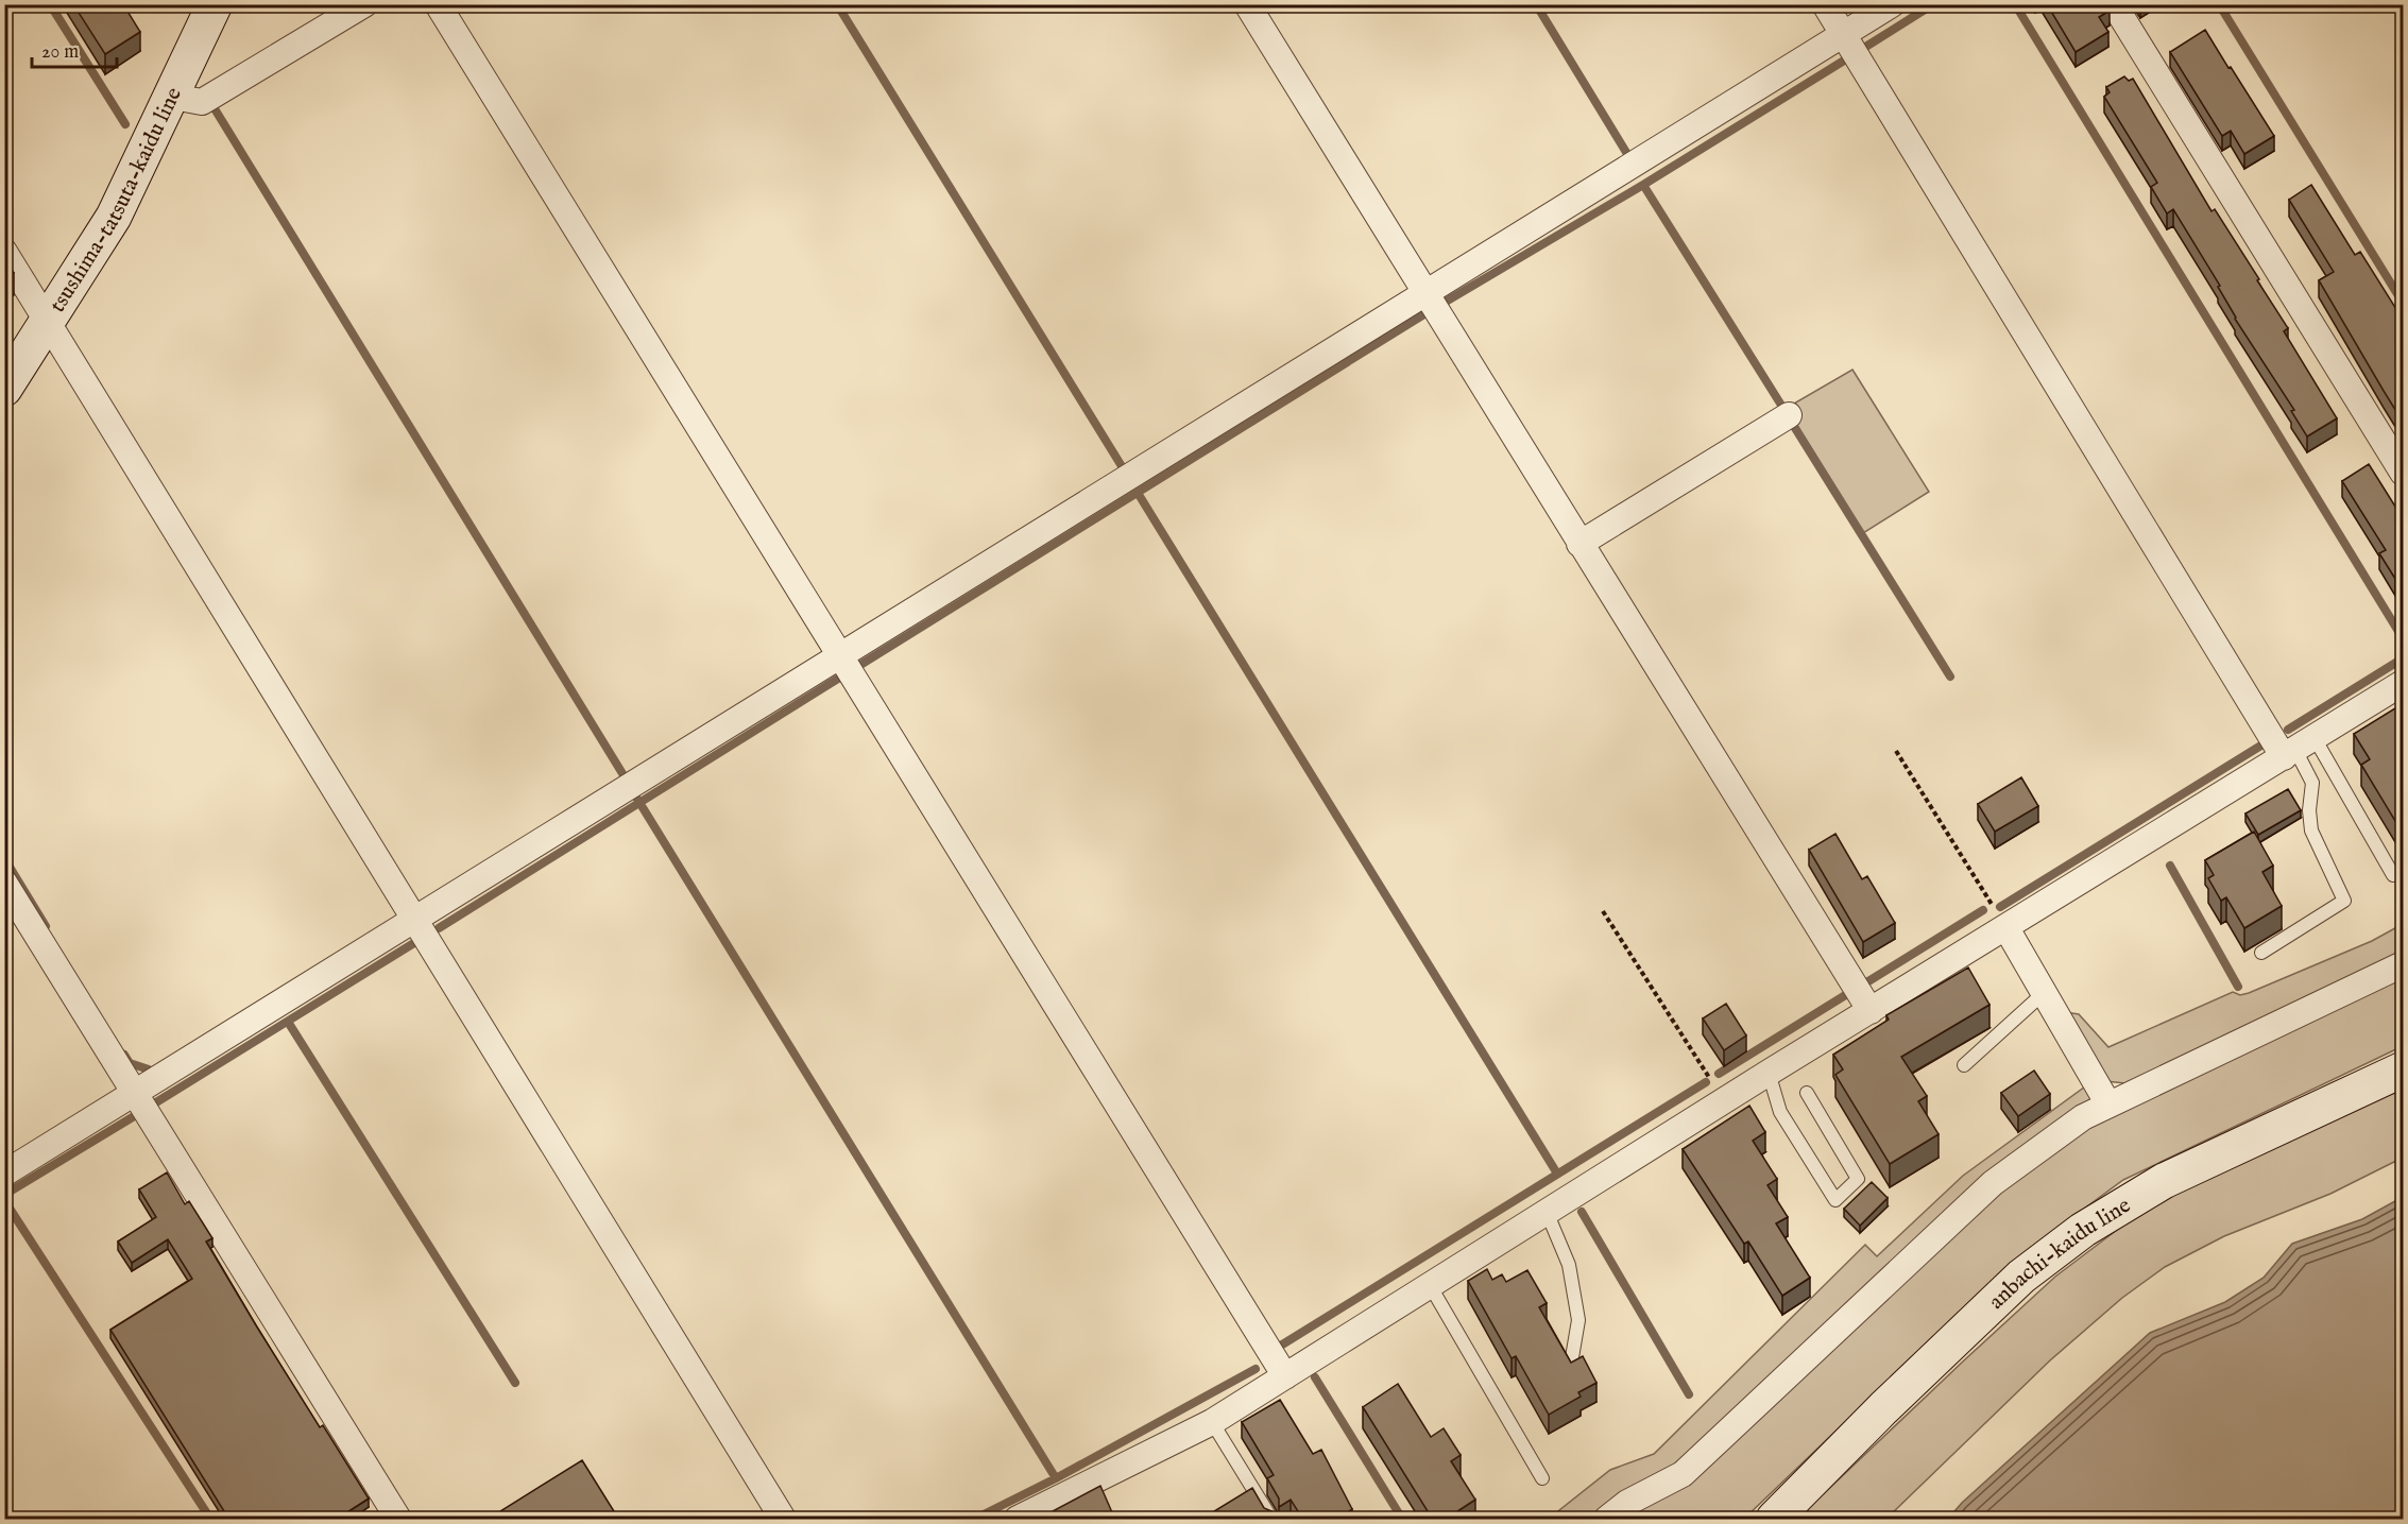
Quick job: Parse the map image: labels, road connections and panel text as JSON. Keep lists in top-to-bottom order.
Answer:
{
  "streets": {
    "main road": ["tsushima-tatsuta-kaidu line", "anbachi-kaidu line"]
  },
  "scale_bar": "20 m"
}
